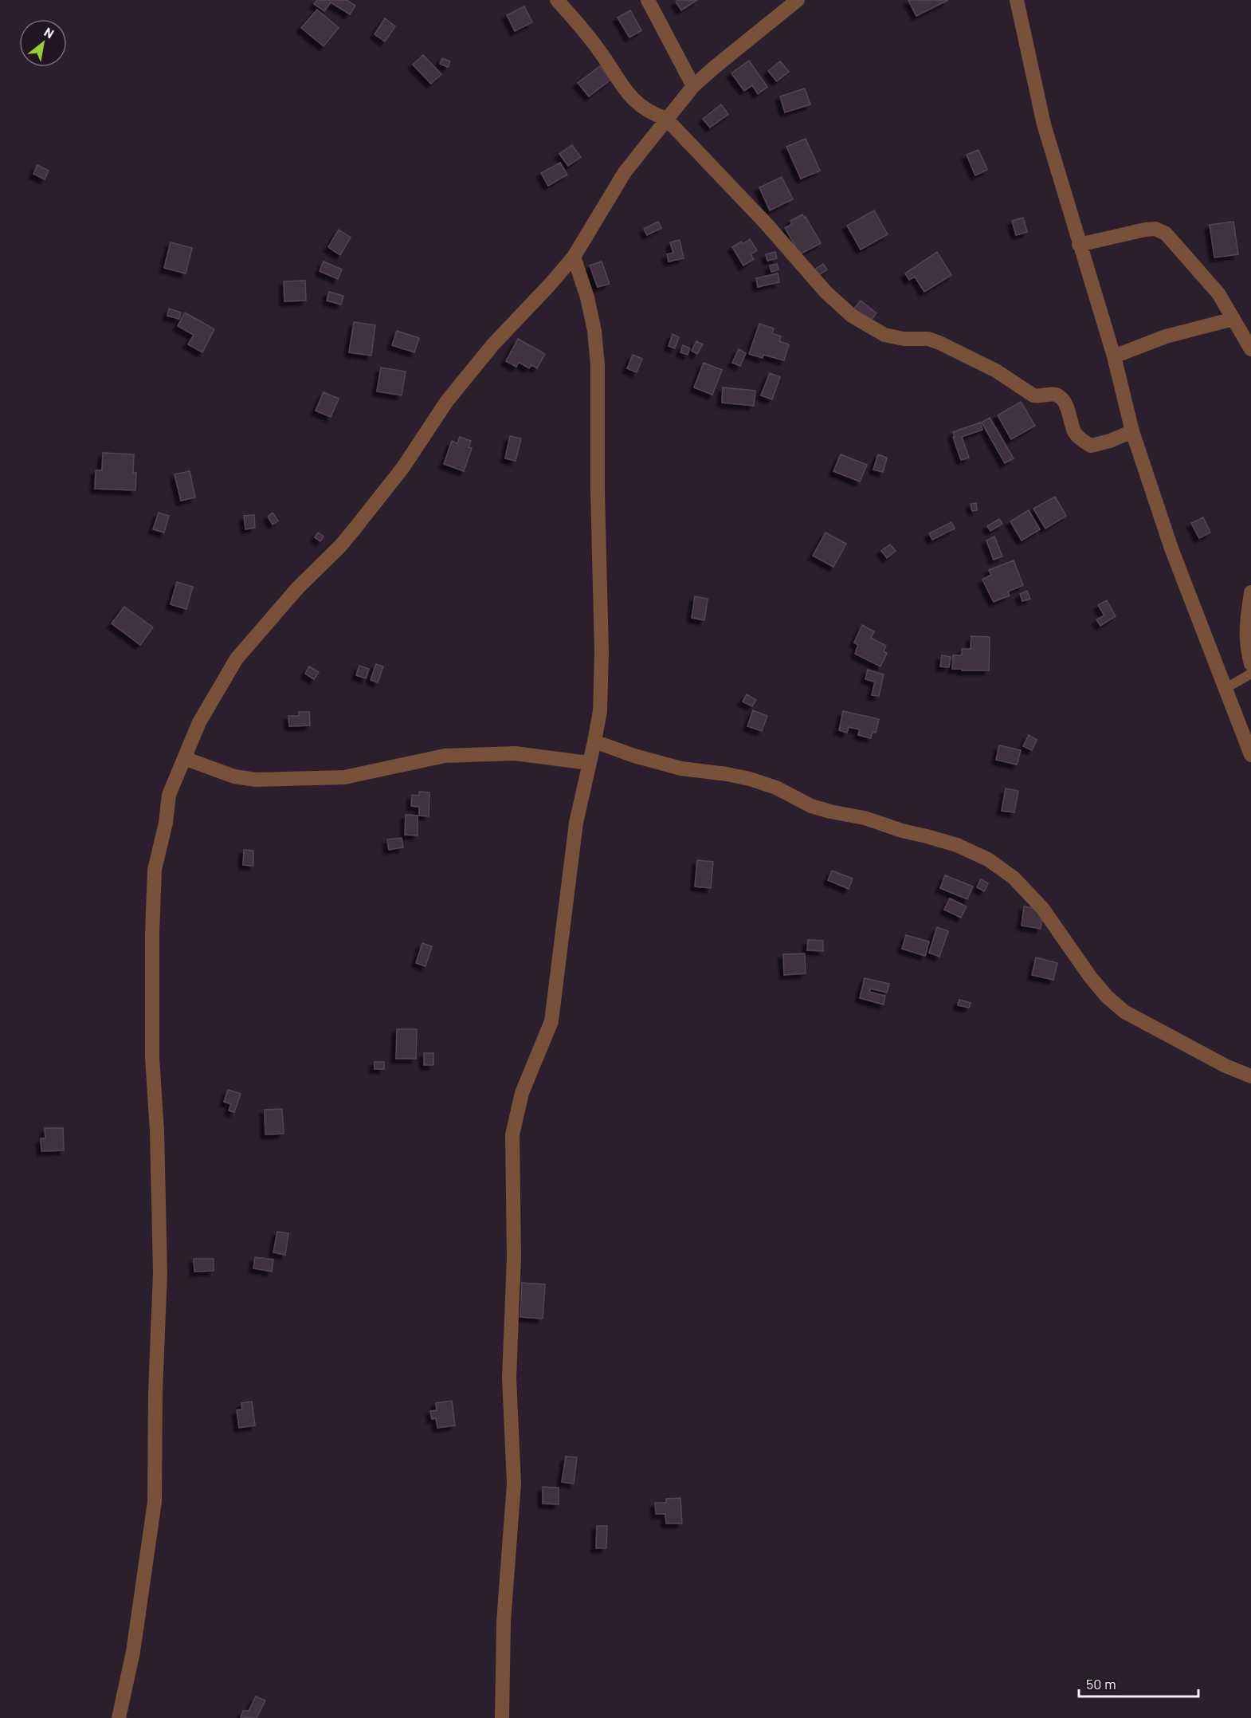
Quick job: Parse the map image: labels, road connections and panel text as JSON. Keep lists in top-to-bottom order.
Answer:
{
  "scale_bar": "50 m",
  "north": "top right"
}
